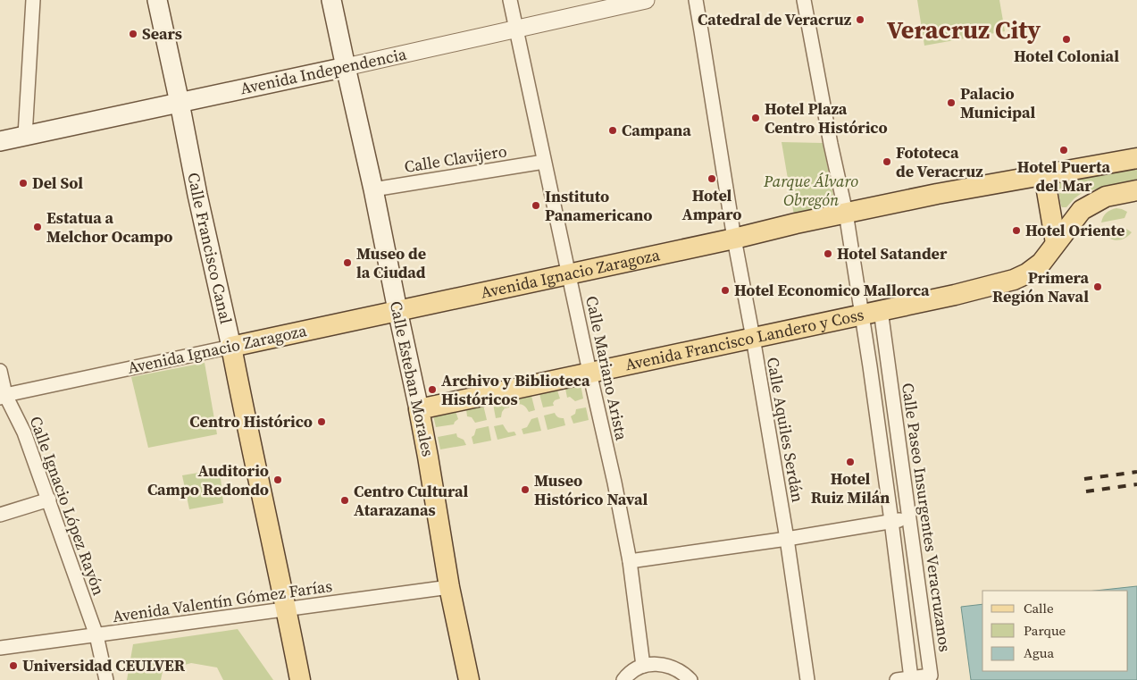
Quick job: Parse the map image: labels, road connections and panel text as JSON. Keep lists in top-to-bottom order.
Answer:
{
  "streets": {
    "main road": [
      "Avenida Independencia",
      "Calle Francisco Canal",
      "Avenida Ignacio Zaragoza",
      "Avenida Francisco Landero y Coss",
      "Calle Esteban Morales"
    ],
    "street": [
      "Calle Clavijero",
      "Calle Mariano Arista",
      "Calle Aquiles Serdán",
      "Calle Ignacio López Rayón",
      "Calle Paseo Insurgentes Veracruzanos",
      "Avenida Valentín Gómez Farías"
    ]
  },
  "crossings": [
    ["Avenida Independencia", "Calle Francisco Canal"],
    ["Avenida Independencia", "Calle Mariano Arista"],
    ["Avenida Independencia", "Calle Esteban Morales"],
    ["Calle Clavijero", "Calle Mariano Arista"],
    ["Calle Clavijero", "Calle Esteban Morales"],
    ["Calle Francisco Canal", "Avenida Ignacio Zaragoza"],
    ["Calle Francisco Canal", "Avenida Valentín Gómez Farías"],
    ["Avenida Ignacio Zaragoza", "Calle Mariano Arista"],
    ["Avenida Ignacio Zaragoza", "Calle Esteban Morales"],
    ["Avenida Ignacio Zaragoza", "Calle Aquiles Serdán"],
    ["Avenida Ignacio Zaragoza", "Calle Ignacio López Rayón"],
    ["Avenida Francisco Landero y Coss", "Calle Mariano Arista"],
    ["Avenida Francisco Landero y Coss", "Calle Esteban Morales"],
    ["Avenida Francisco Landero y Coss", "Calle Aquiles Serdán"],
    ["Avenida Francisco Landero y Coss", "Calle Paseo Insurgentes Veracruzanos"],
    ["Calle Esteban Morales", "Avenida Valentín Gómez Farías"],
    ["Calle Ignacio López Rayón", "Avenida Valentín Gómez Farías"]
  ],
  "districts": ["Veracruz City"],
  "parks": ["Parque Álvaro Obregón"],
  "places": [
    "Catedral de Veracruz",
    "Sears",
    "Hotel Colonial",
    "Palacio Municipal",
    "Hotel Plaza Centro Histórico",
    "Campana",
    "Hotel Puerta del Mar",
    "Fototeca de Veracruz",
    "Hotel Amparo",
    "Del Sol",
    "Instituto Panamericano",
    "Estatua a Melchor Ocampo",
    "Hotel Oriente",
    "Hotel Satander",
    "Museo de la Ciudad",
    "Primera Región Naval",
    "Hotel Economico Mallorca",
    "Archivo y Biblioteca Históricos",
    "Centro Histórico",
    "Hotel Ruiz Milán",
    "Auditorio Campo Redondo",
    "Museo Histórico Naval",
    "Centro Cultural Atarazanas",
    "Universidad CEULVER"
  ],
  "legend": ["Calle", "Parque", "Agua"]
}
